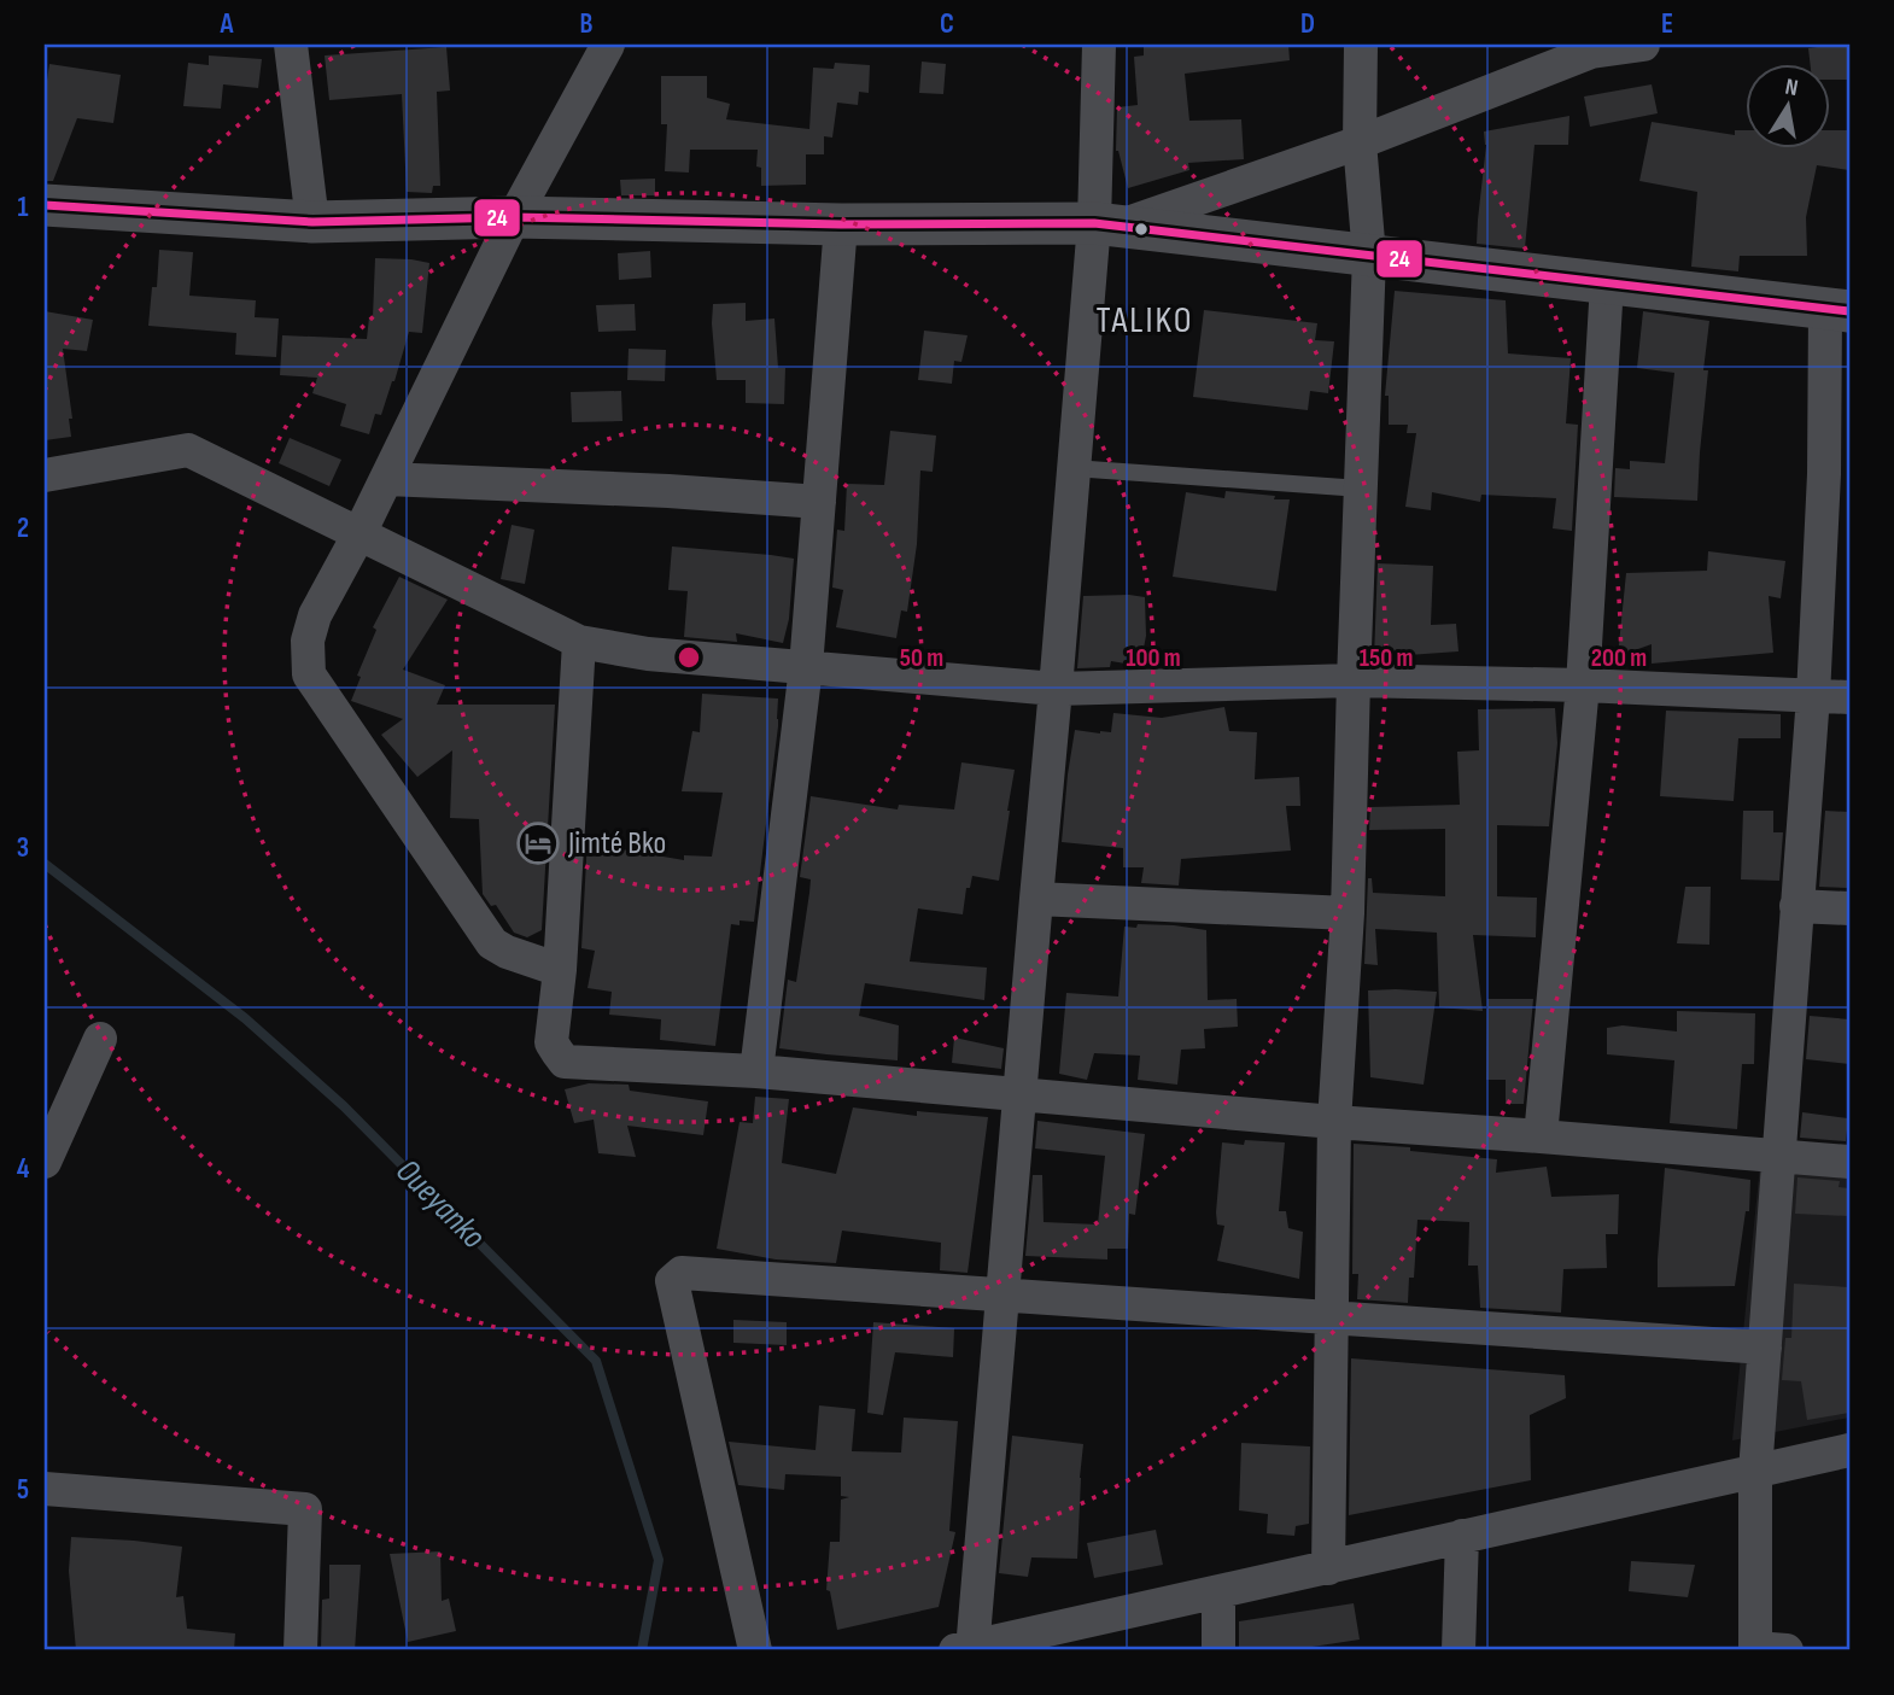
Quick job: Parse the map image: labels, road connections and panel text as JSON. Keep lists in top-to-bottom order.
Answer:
{
  "districts": ["TALIKO"],
  "water": ["Oueyanko"],
  "places": {
    "hotel": ["Jimté Bko"]
  },
  "lines": ["transit line 24"],
  "north": "top",
  "grid": {
    "columns": [
      "A",
      "B",
      "C",
      "D",
      "E"
    ],
    "rows": [
      "1",
      "2",
      "3",
      "4",
      "5"
    ]
  },
  "rings": [
    "50 m",
    "100 m",
    "150 m",
    "200 m"
  ]
}
